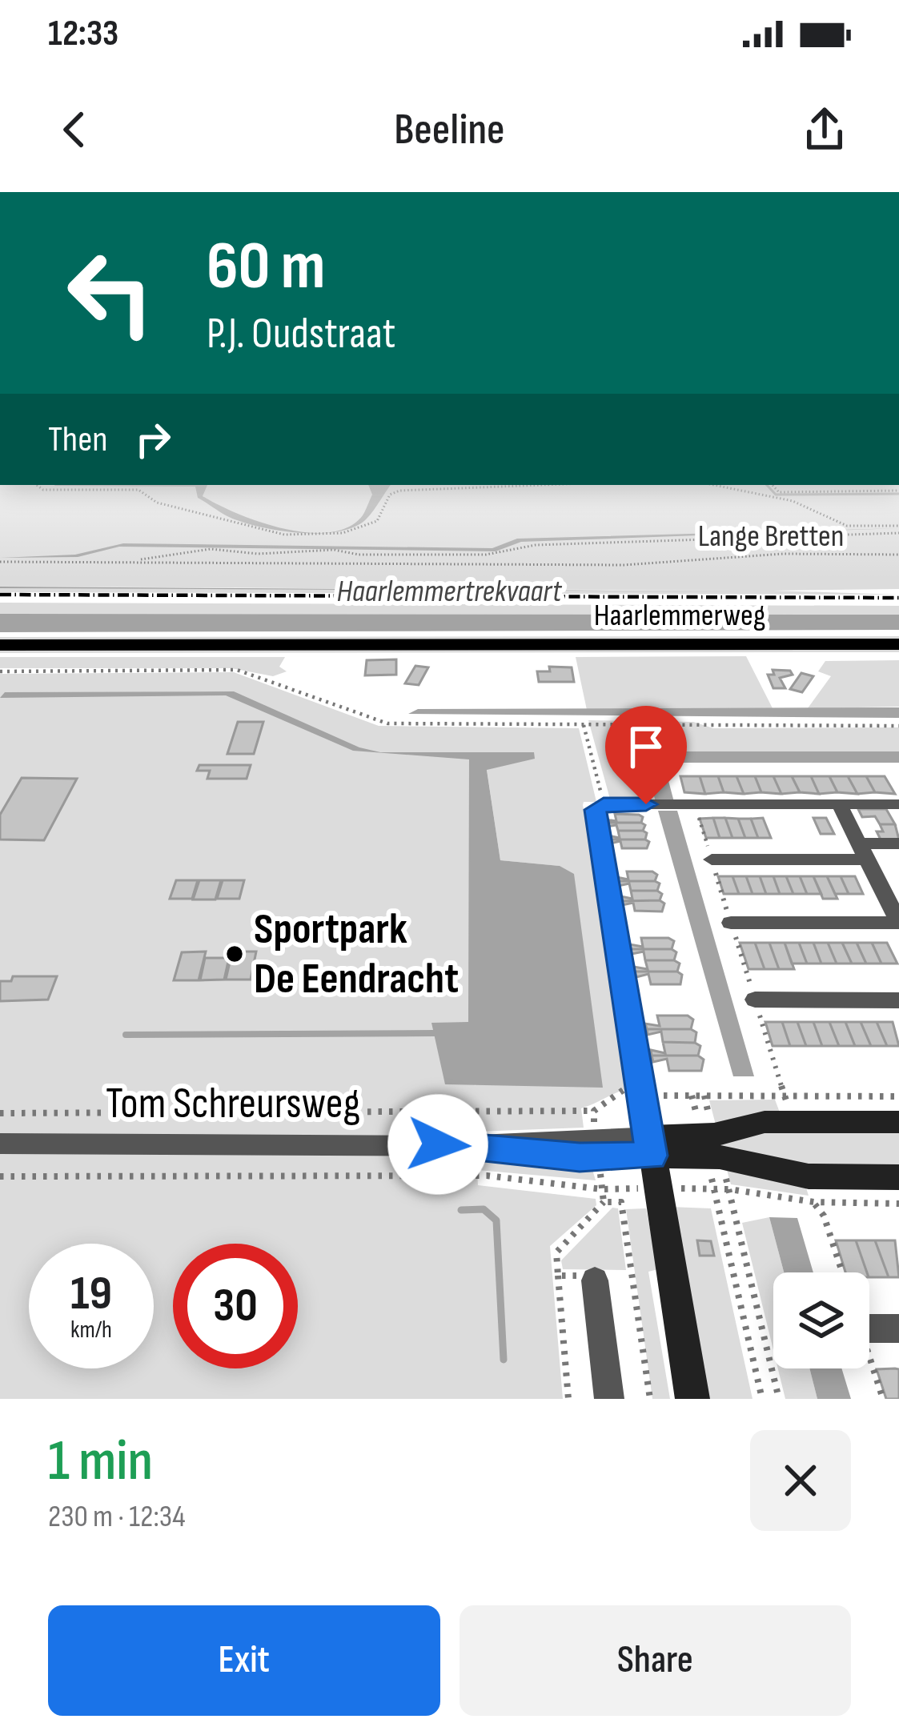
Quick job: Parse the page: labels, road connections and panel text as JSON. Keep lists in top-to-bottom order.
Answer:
{
  "streets": {
    "main road": ["Haarlemmerweg"],
    "street": ["Tom Schreursweg"]
  },
  "water": ["Haarlemmertrekvaart"],
  "parks": ["Lange Bretten"],
  "places": ["Sportpark De Eendracht"],
  "page": {
    "status": "12:33",
    "header": "Beeline",
    "turn": ["60 m", "P.J. Oudstraat"],
    "then": "Then",
    "speed": "19 km/h",
    "limit": "30",
    "heading": ["1 min", "230 m · 12:34"],
    "buttons": ["Exit", "Share"]
  }
}
